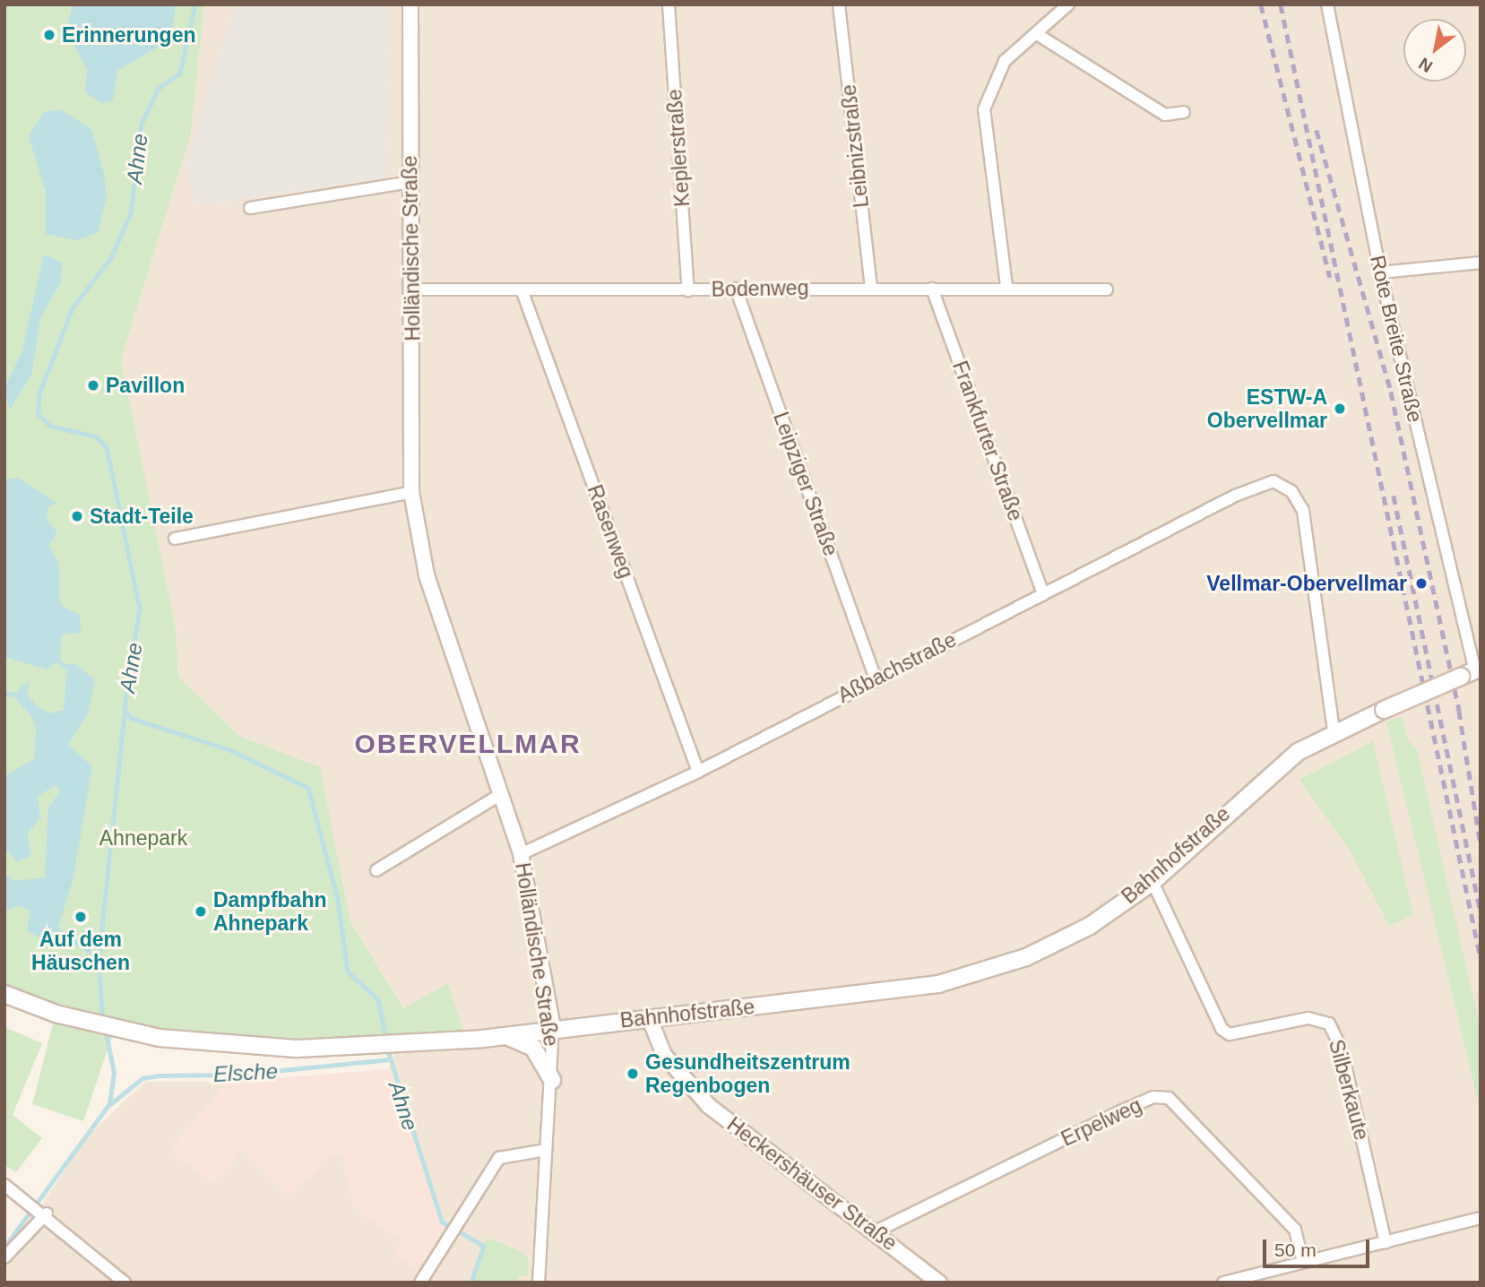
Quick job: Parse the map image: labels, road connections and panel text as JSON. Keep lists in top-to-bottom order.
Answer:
{
  "streets": {
    "main road": ["Bahnhofstraße"],
    "street": [
      "Leibnizstraße",
      "Keplerstraße",
      "Holländische Straße",
      "Bodenweg",
      "Rote Breite Straße",
      "Frankfurter Straße",
      "Leipziger Straße",
      "Rasenweg",
      "Aßbachstraße",
      "Silberkaute",
      "Erpelweg",
      "Heckershäuser Straße"
    ]
  },
  "crossings": [
    ["Leibnizstraße", "Bodenweg"],
    ["Keplerstraße", "Bodenweg"],
    ["Holländische Straße", "Bodenweg"],
    ["Holländische Straße", "Aßbachstraße"],
    ["Holländische Straße", "Bahnhofstraße"],
    ["Bodenweg", "Frankfurter Straße"],
    ["Bodenweg", "Leipziger Straße"],
    ["Bodenweg", "Rasenweg"],
    ["Rote Breite Straße", "Bahnhofstraße"],
    ["Frankfurter Straße", "Aßbachstraße"],
    ["Leipziger Straße", "Aßbachstraße"],
    ["Rasenweg", "Aßbachstraße"],
    ["Aßbachstraße", "Bahnhofstraße"],
    ["Bahnhofstraße", "Silberkaute"],
    ["Bahnhofstraße", "Heckershäuser Straße"],
    ["Erpelweg", "Heckershäuser Straße"]
  ],
  "districts": ["OBERVELLMAR"],
  "water": ["Ahne", "Elsche"],
  "parks": ["Ahnepark"],
  "places": [
    "Erinnerungen",
    "Pavillon",
    "ESTW-A Obervellmar",
    "Stadt-Teile",
    "Vellmar-Obervellmar",
    "Dampfbahn Ahnepark",
    "Auf dem Häuschen",
    "Gesundheitszentrum Regenbogen"
  ],
  "scale_bar": "50 m",
  "north": "bottom left"
}
